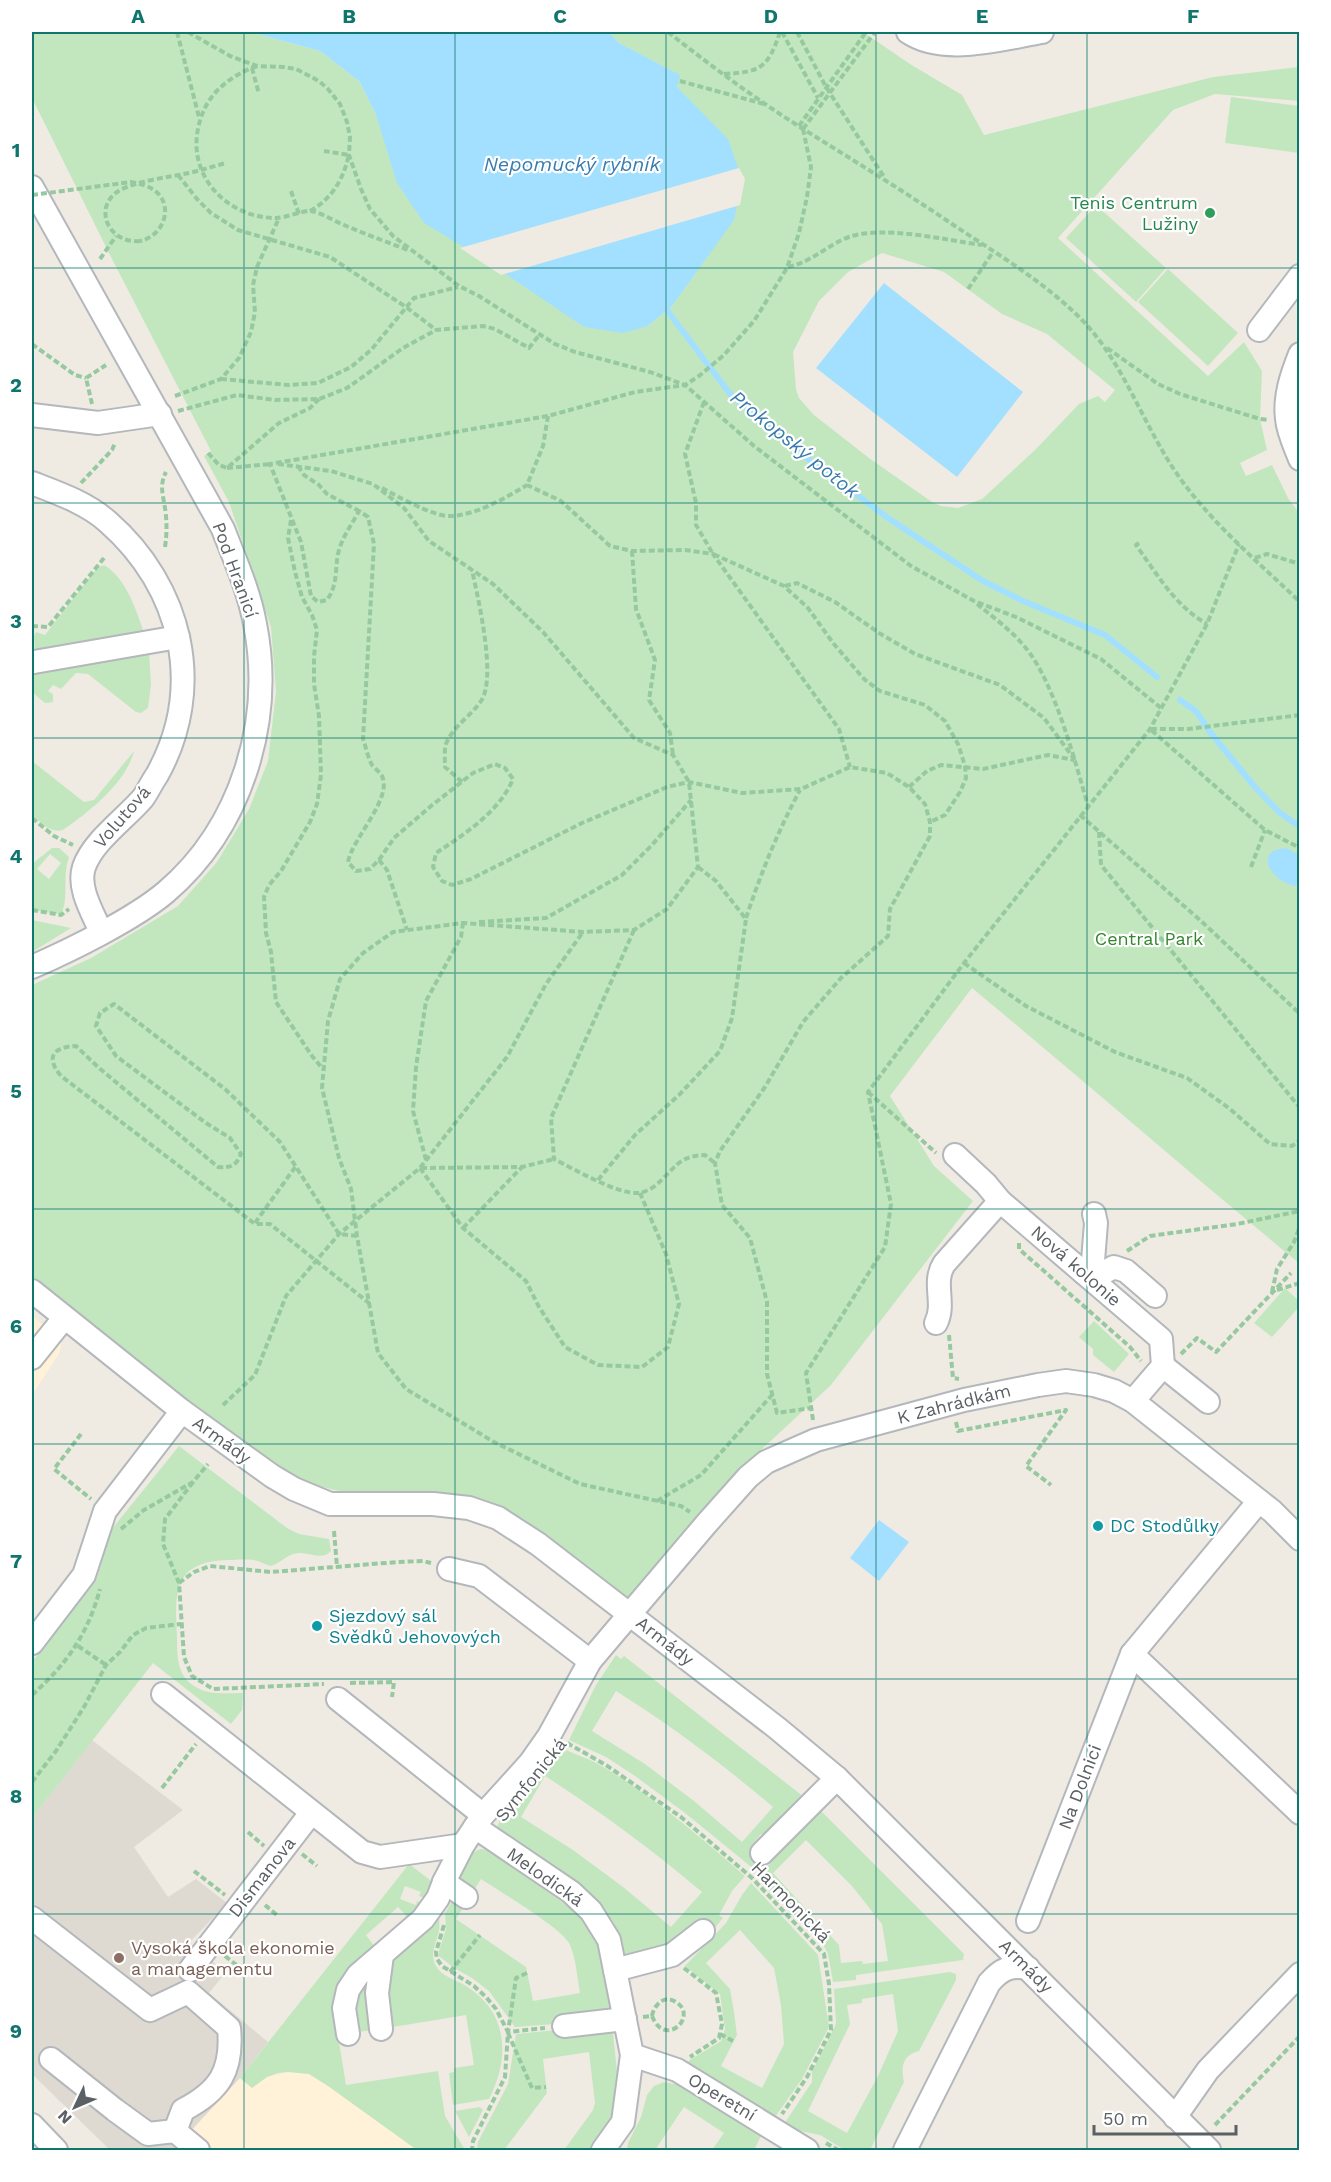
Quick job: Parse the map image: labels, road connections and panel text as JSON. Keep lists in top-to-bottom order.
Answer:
{
  "streets": {
    "street": [
      "Pod Hranicí",
      "Volutová",
      "Nová kolonie",
      "K Zahrádkám",
      "Armády",
      "Symfonická",
      "Na Dolnici",
      "Dismanova",
      "Melodická",
      "Operetní"
    ],
    "path": ["Harmonická"]
  },
  "crossings": [
    ["Pod Hranicí", "Volutová"],
    ["K Zahrádkám", "Armády"],
    ["K Zahrádkám", "Symfonická"],
    ["K Zahrádkám", "Na Dolnici"],
    ["Armády", "Symfonická"],
    ["Symfonická", "Melodická"],
    ["Melodická", "Operetní"],
    ["Harmonická", "Operetní"]
  ],
  "water": ["Nepomucký rybník", "Prokopský potok"],
  "parks": ["Central Park"],
  "places": [
    "Tenis Centrum Lužiny",
    "DC Stodůlky",
    "Sjezdový sál Svědků Jehovových",
    "Vysoká škola ekonomie a managementu"
  ],
  "scale_bar": "50 m",
  "north": "bottom left",
  "grid": {
    "columns": [
      "A",
      "B",
      "C",
      "D",
      "E",
      "F"
    ],
    "rows": [
      "1",
      "2",
      "3",
      "4",
      "5",
      "6",
      "7",
      "8",
      "9"
    ]
  }
}
